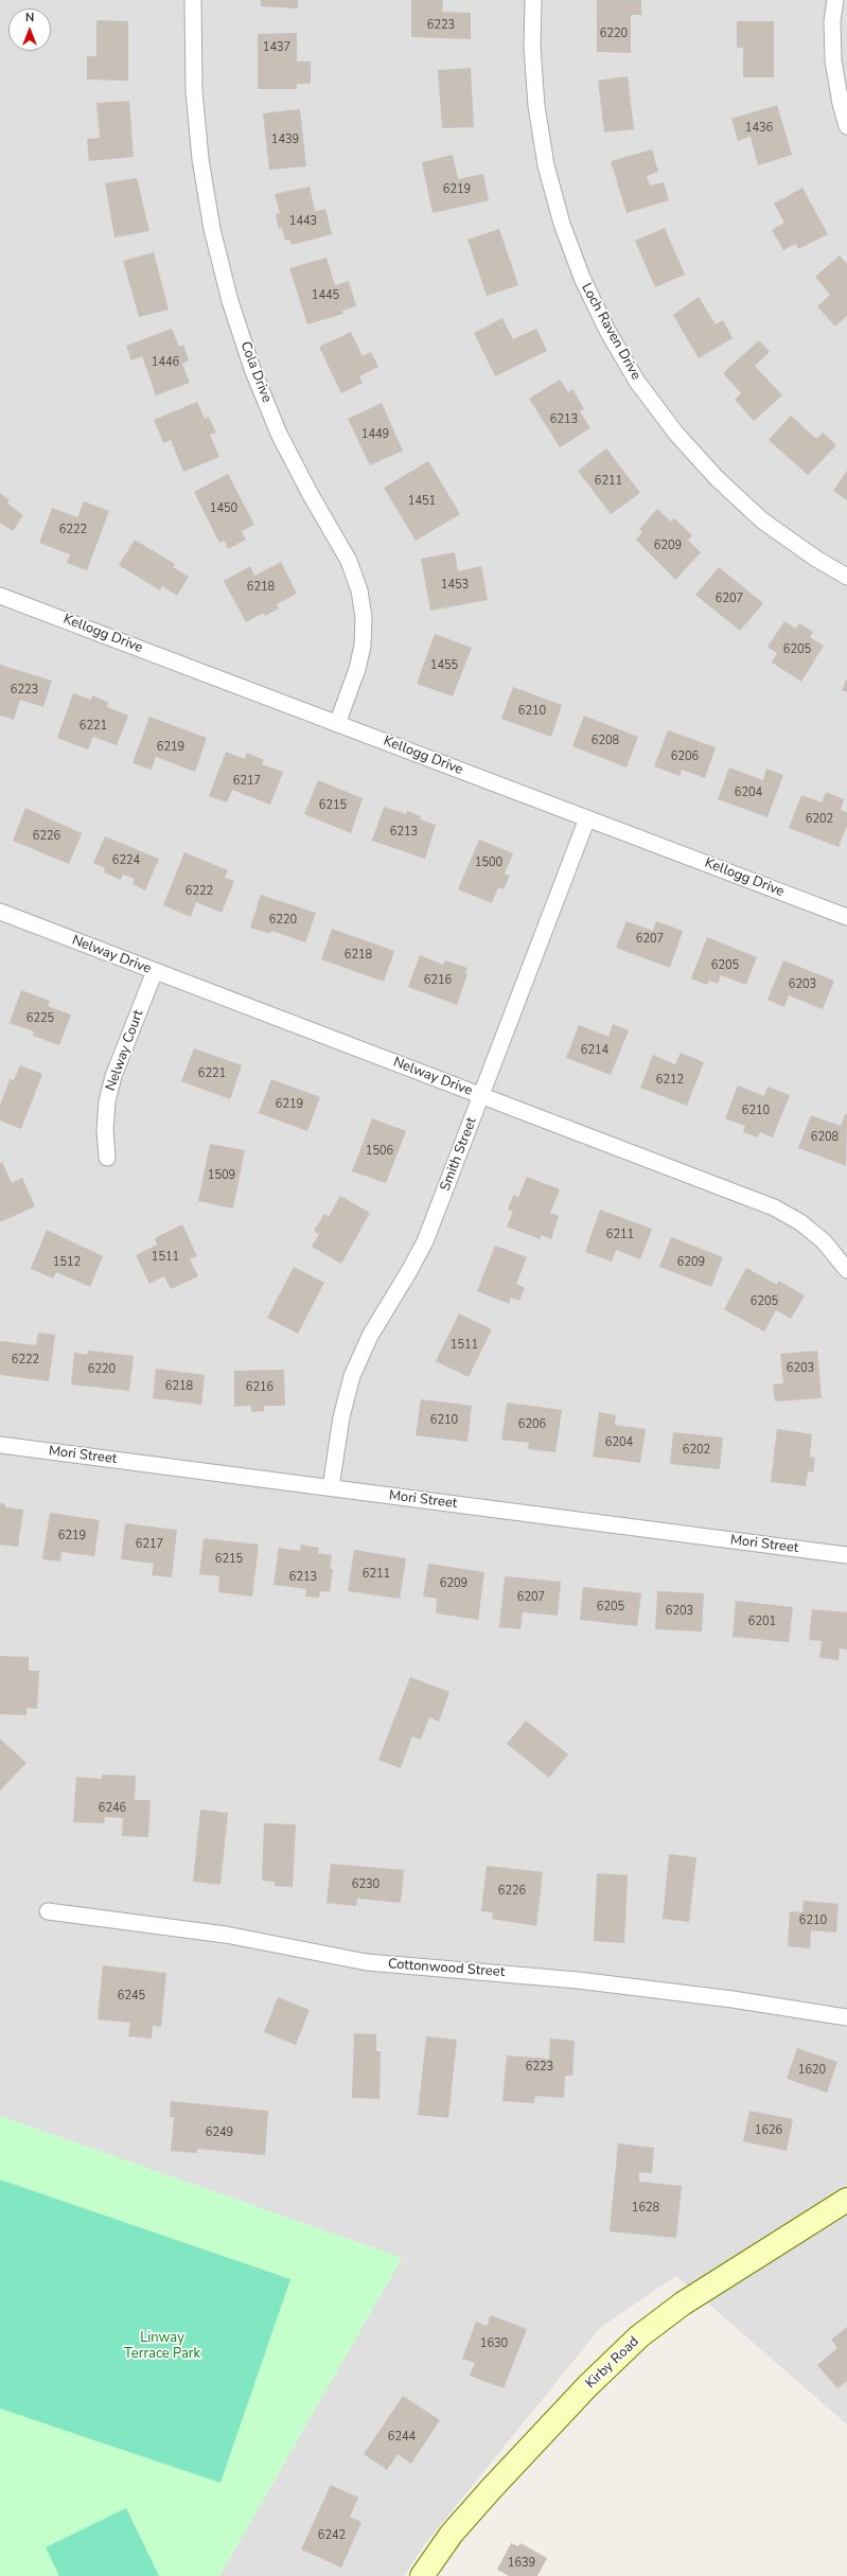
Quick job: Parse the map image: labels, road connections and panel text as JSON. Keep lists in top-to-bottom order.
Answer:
{
  "streets": {
    "main road": ["Kirby Road"],
    "street": [
      "Loch Raven Drive",
      "Cola Drive",
      "Kellogg Drive",
      "Nelway Drive",
      "Nelway Court",
      "Smith Street",
      "Mori Street",
      "Cottonwood Street"
    ]
  },
  "crossings": [
    ["Cola Drive", "Kellogg Drive"],
    ["Kellogg Drive", "Smith Street"],
    ["Nelway Drive", "Nelway Court"],
    ["Nelway Drive", "Smith Street"],
    ["Smith Street", "Mori Street"]
  ],
  "parks": ["Linway Terrace Park"],
  "house_numbers": [
    "6223",
    "6220",
    "1437",
    "1436",
    "1439",
    "6219",
    "1443",
    "1445",
    "1446",
    "6213",
    "1449",
    "6211",
    "1451",
    "1450",
    "6222",
    "6209",
    "1453",
    "6218",
    "6207",
    "6205",
    "1455",
    "6223",
    "6210",
    "6221",
    "6208",
    "6219",
    "6206",
    "6217",
    "6204",
    "6215",
    "6202",
    "6213",
    "6226",
    "6224",
    "1500",
    "6222",
    "6220",
    "6207",
    "6218",
    "6205",
    "6216",
    "6203",
    "6225",
    "6214",
    "6221",
    "6212",
    "6219",
    "6210",
    "6208",
    "1506",
    "1509",
    "6211",
    "1511",
    "1512",
    "6209",
    "6205",
    "1511",
    "6222",
    "6203",
    "6220",
    "6218",
    "6216",
    "6210",
    "6206",
    "6204",
    "6202",
    "6219",
    "6217",
    "6215",
    "6211",
    "6213",
    "6209",
    "6207",
    "6205",
    "6203",
    "6201",
    "6246",
    "6230",
    "6226",
    "6210",
    "6245",
    "6223",
    "1620",
    "1626",
    "6249",
    "1628",
    "1630",
    "6244",
    "6242",
    "1639"
  ],
  "north": "top"
}
